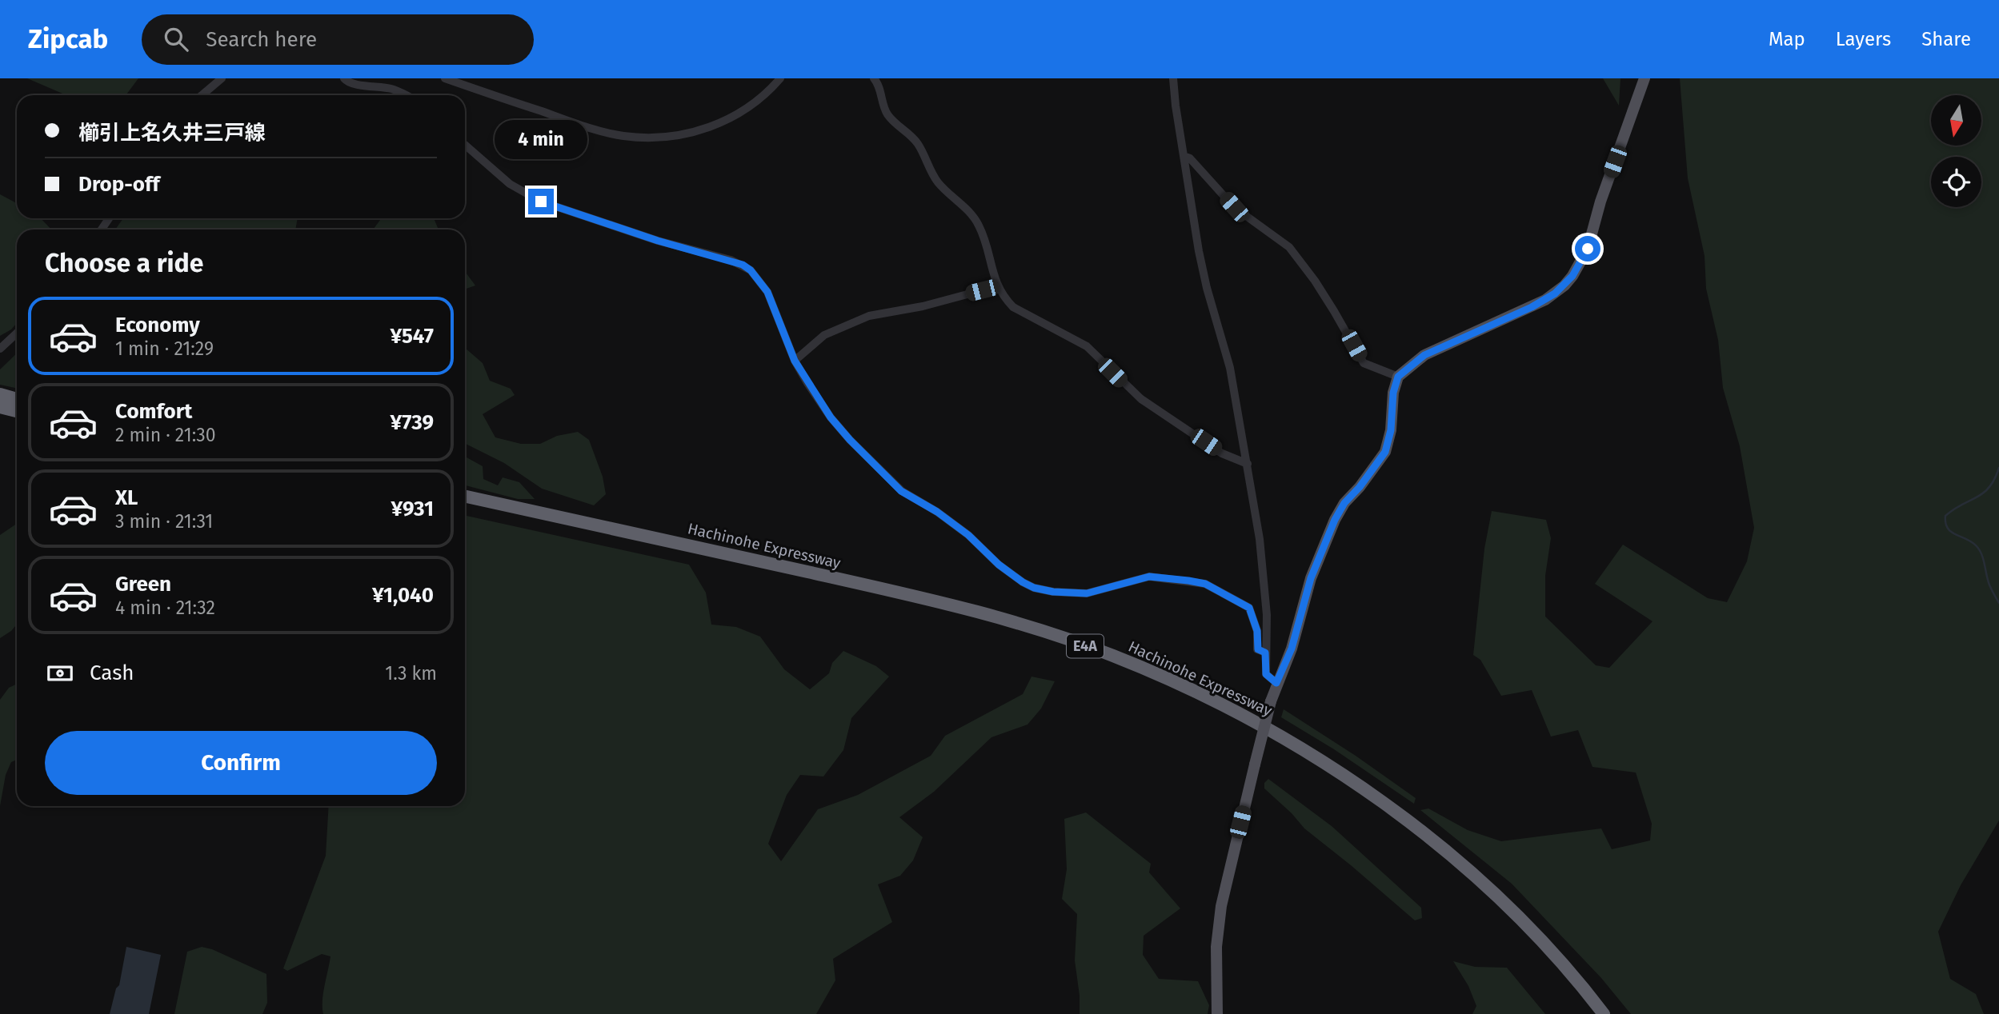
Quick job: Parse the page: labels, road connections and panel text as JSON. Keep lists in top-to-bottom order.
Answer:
{
  "streets": {
    "highway": ["Hachinohe Expressway", "E4A"]
  },
  "north": "bottom",
  "page": {
    "header": "Zipcab",
    "search": "Search here",
    "nav": ["Map", "Layers", "Share"],
    "banner": ["櫛引上名久井三戸線", "Drop-off"],
    "bubble": "4 min",
    "heading": "Choose a ride",
    "list": [
      {
        "name": "Economy",
        "note": "1 min · 21:29",
        "value": "¥547"
      },
      {
        "name": "Comfort",
        "note": "2 min · 21:30",
        "value": "¥739"
      },
      {
        "name": "XL",
        "note": "3 min · 21:31",
        "value": "¥931"
      },
      {
        "name": "Green",
        "note": "4 min · 21:32",
        "value": "¥1,040"
      }
    ],
    "pay": ["Cash", "1.3 km"],
    "buttons": "Confirm"
  }
}
